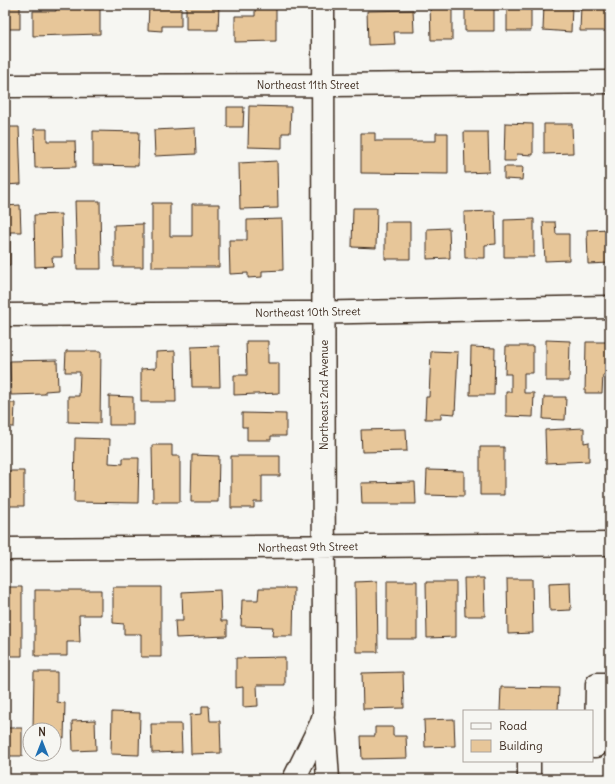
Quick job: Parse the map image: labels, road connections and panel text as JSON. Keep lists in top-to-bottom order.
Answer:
{
  "streets": {
    "street": [
      "Northeast 11th Street",
      "Northeast 10th Street",
      "Northeast 2nd Avenue",
      "Northeast 9th Street"
    ]
  },
  "crossings": [
    ["Northeast 11th Street", "Northeast 2nd Avenue"],
    ["Northeast 10th Street", "Northeast 2nd Avenue"],
    ["Northeast 2nd Avenue", "Northeast 9th Street"]
  ],
  "legend": ["Road", "Building"],
  "north": "top"
}
